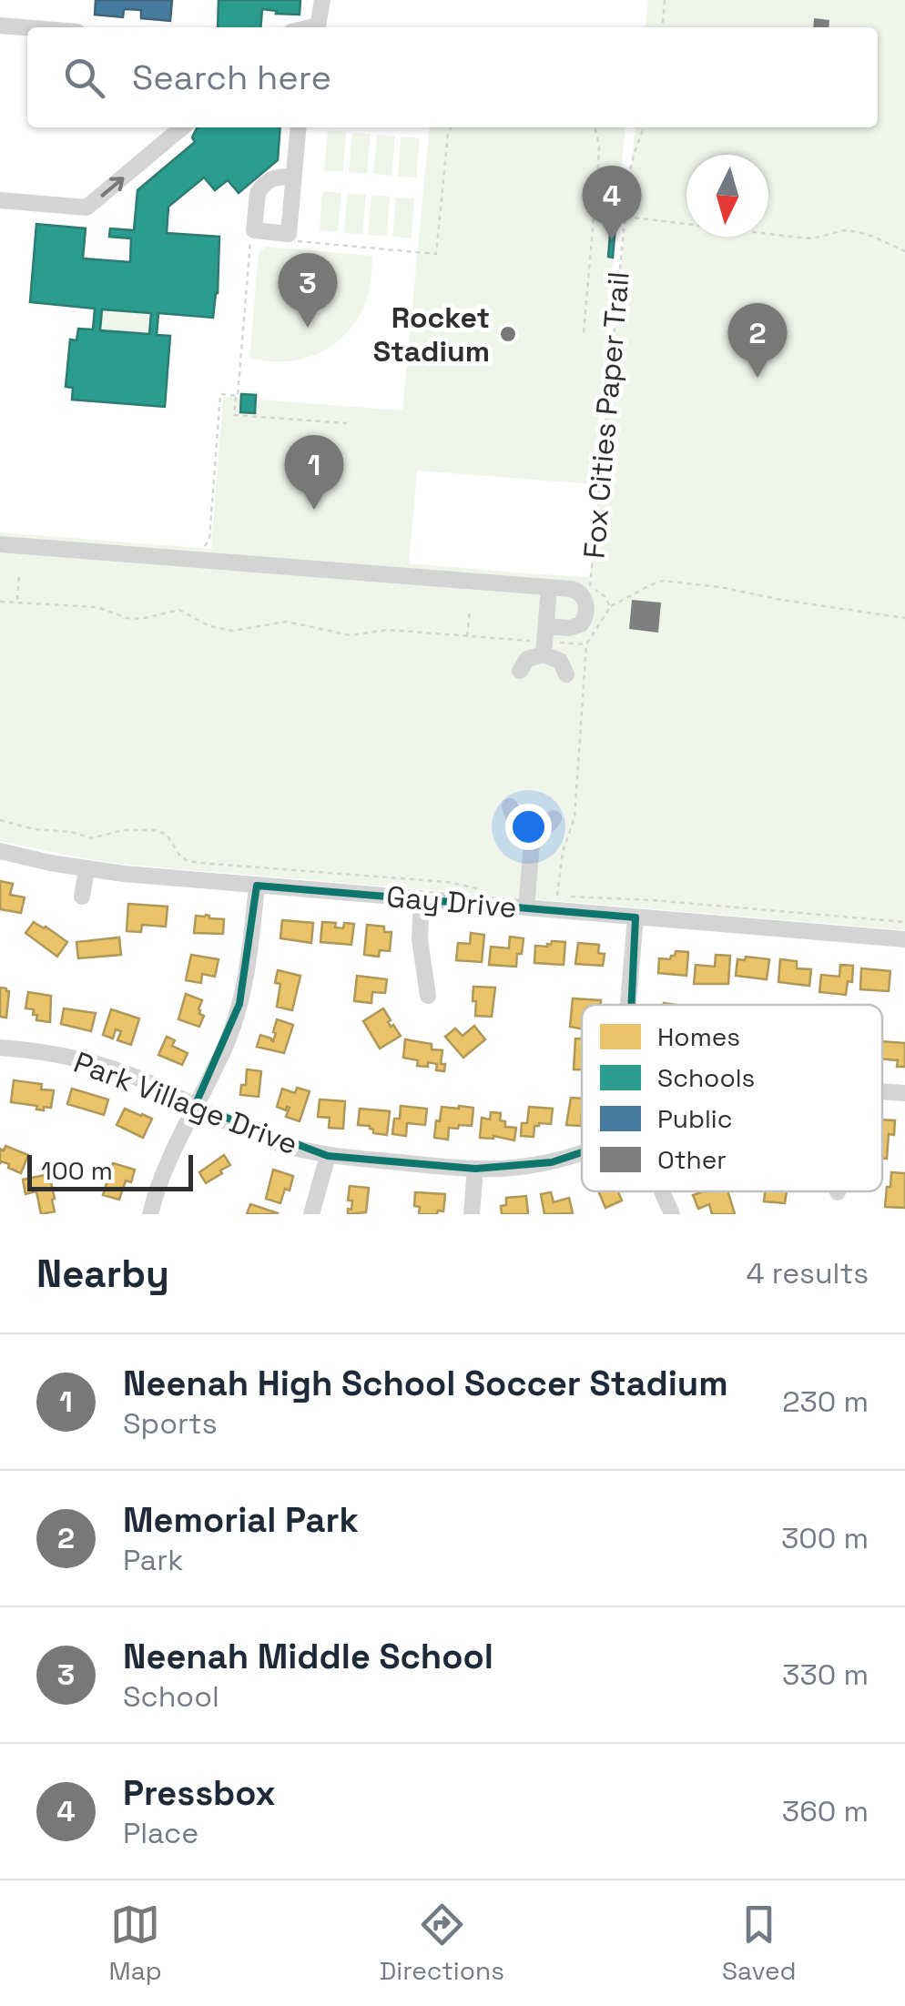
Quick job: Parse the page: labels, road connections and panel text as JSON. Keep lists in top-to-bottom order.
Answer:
{
  "streets": {
    "street": ["Gay Drive", "Park Village Drive"],
    "path": ["Fox Cities Paper Trail"]
  },
  "places": ["Rocket Stadium"],
  "legend": [
    "Homes",
    "Schools",
    "Public",
    "Other"
  ],
  "scale_bar": "100 m",
  "north": "bottom",
  "page": {
    "search": "Search here",
    "pins": [
      "4",
      "3",
      "2",
      "1"
    ],
    "scale": "100 m",
    "heading": ["Nearby", "4 results"],
    "list": [
      {
        "mark": "1",
        "name": "Neenah High School Soccer Stadium",
        "note": "Sports",
        "value": "230 m"
      },
      {
        "mark": "2",
        "name": "Memorial Park",
        "note": "Park",
        "value": "300 m"
      },
      {
        "mark": "3",
        "name": "Neenah Middle School",
        "note": "School",
        "value": "330 m"
      },
      {
        "mark": "4",
        "name": "Pressbox",
        "note": "Place",
        "value": "360 m"
      }
    ],
    "nav": ["Map", "Directions", "Saved"]
  }
}
